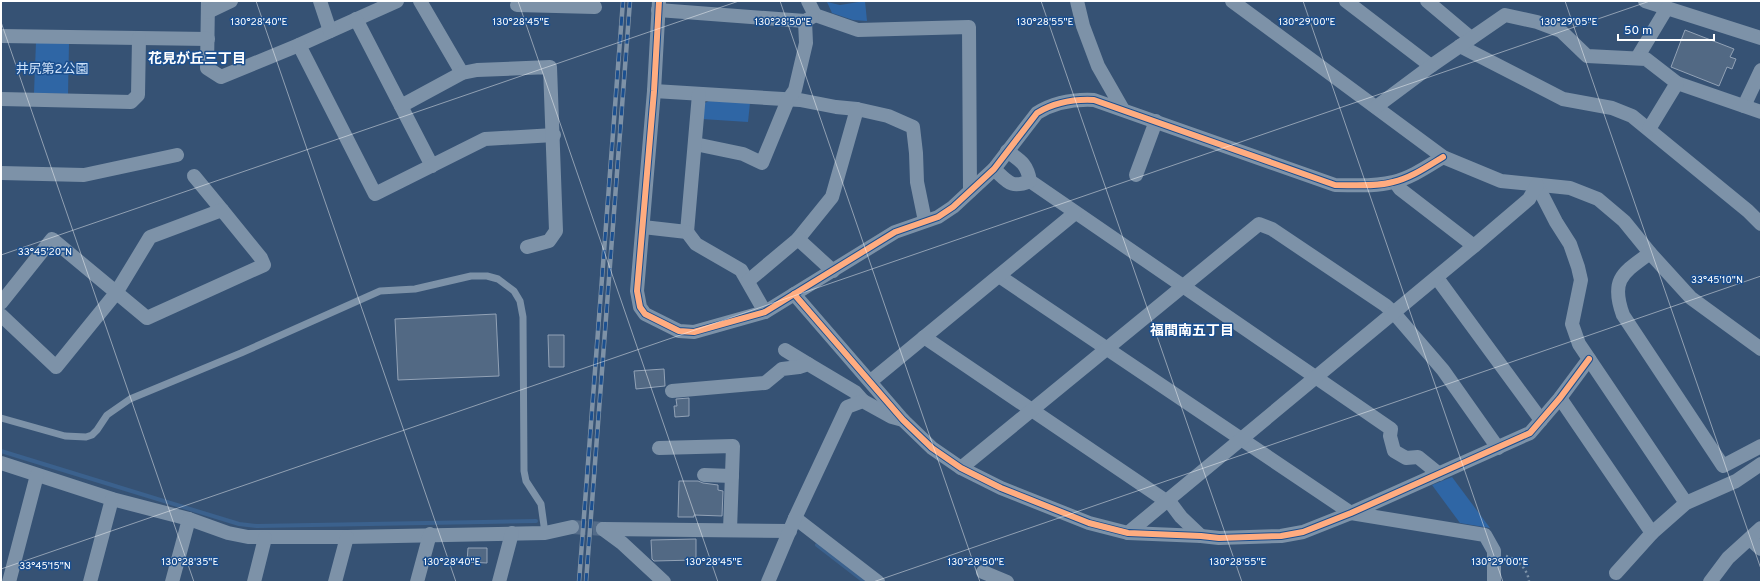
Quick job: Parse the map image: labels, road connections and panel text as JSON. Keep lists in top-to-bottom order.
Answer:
{
  "districts": ["花見が丘三丁目", "福間南五丁目"],
  "parks": ["井尻第2公園"],
  "scale_bar": "50 m",
  "coordinates": [
    "130°28'40\"E",
    "130°28'45\"E",
    "130°28'50\"E",
    "130°28'55\"E",
    "130°29'00\"E",
    "130°29'05\"E",
    "33°45'20\"N",
    "33°45'10\"N",
    "130°28'35\"E",
    "33°45'15\"N"
  ]
}
